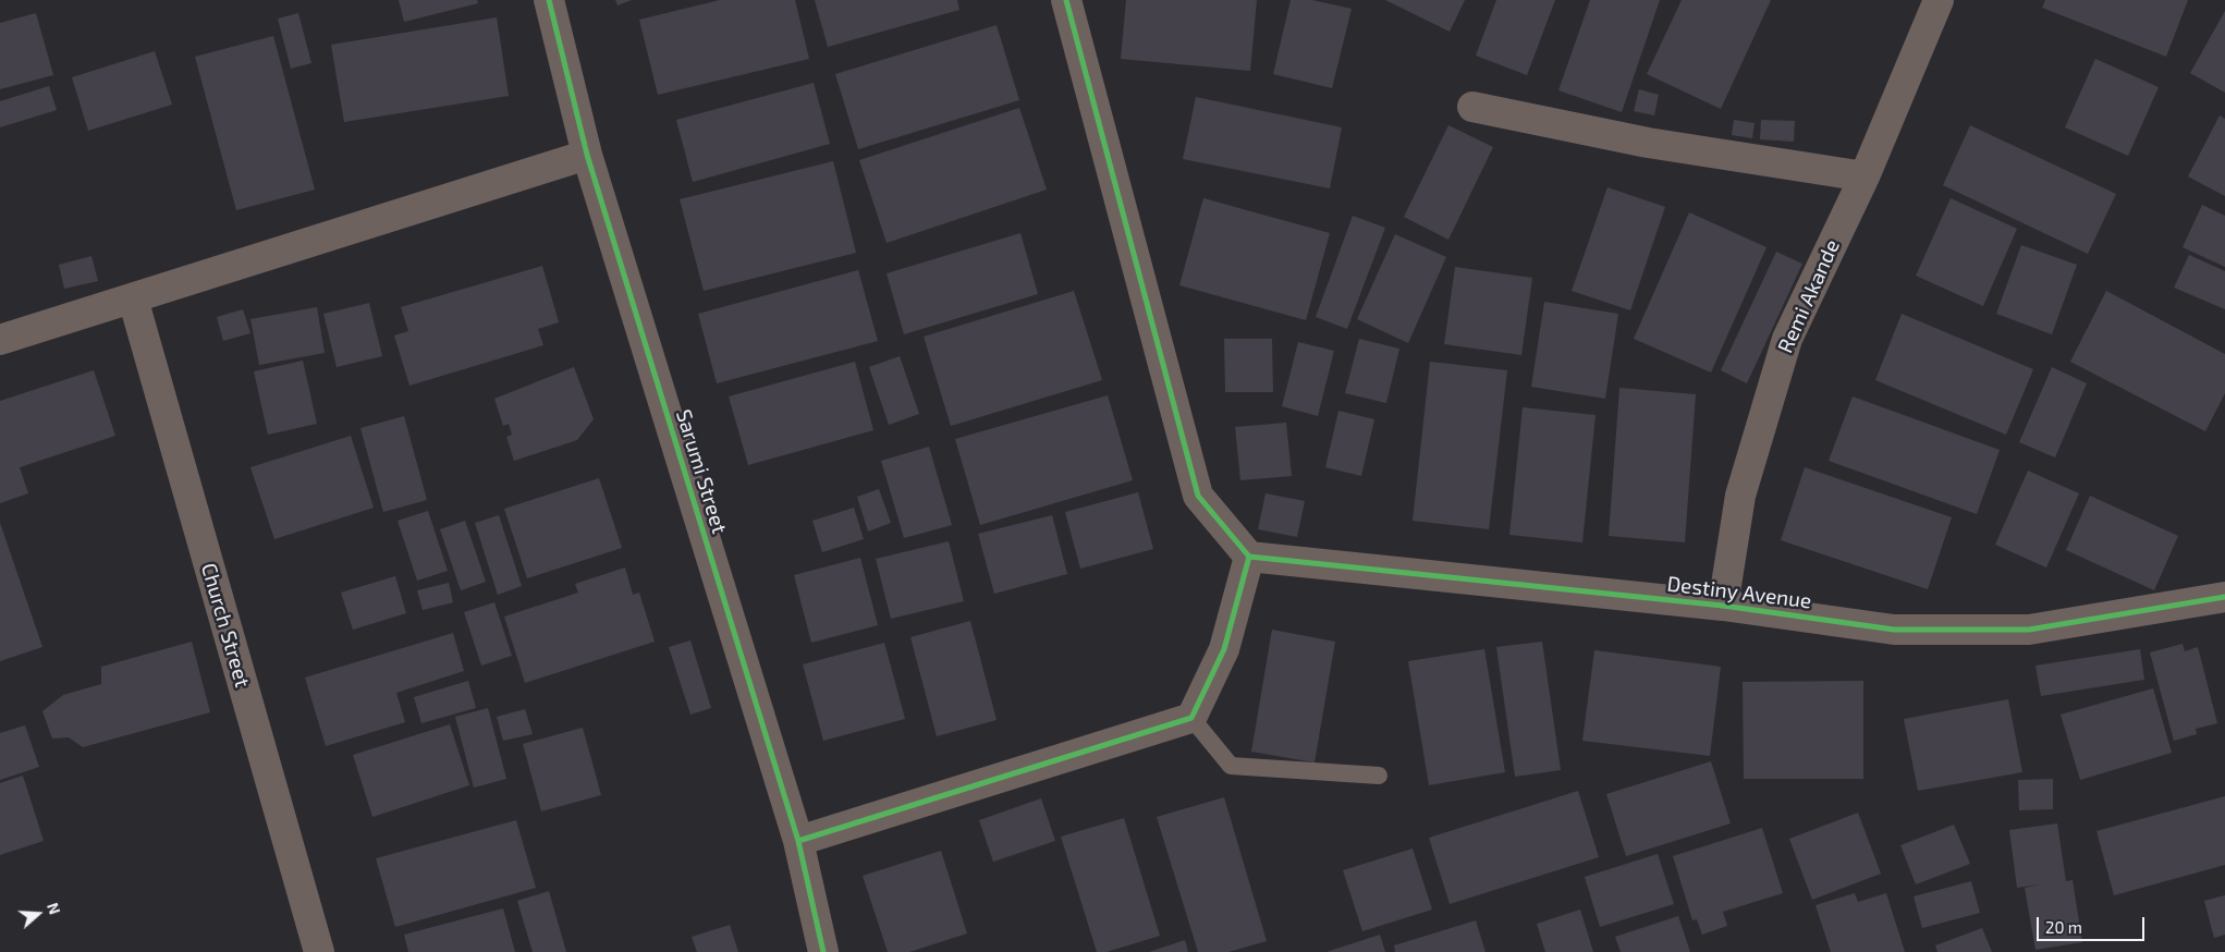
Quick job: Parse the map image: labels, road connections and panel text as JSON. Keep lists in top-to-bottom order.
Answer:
{
  "streets": {
    "street": [
      "Remi Akande",
      "Sarumi Street",
      "Destiny Avenue",
      "Church Street"
    ]
  },
  "crossings": [
    ["Remi Akande", "Destiny Avenue"]
  ],
  "scale_bar": "20 m",
  "north": "right"
}
